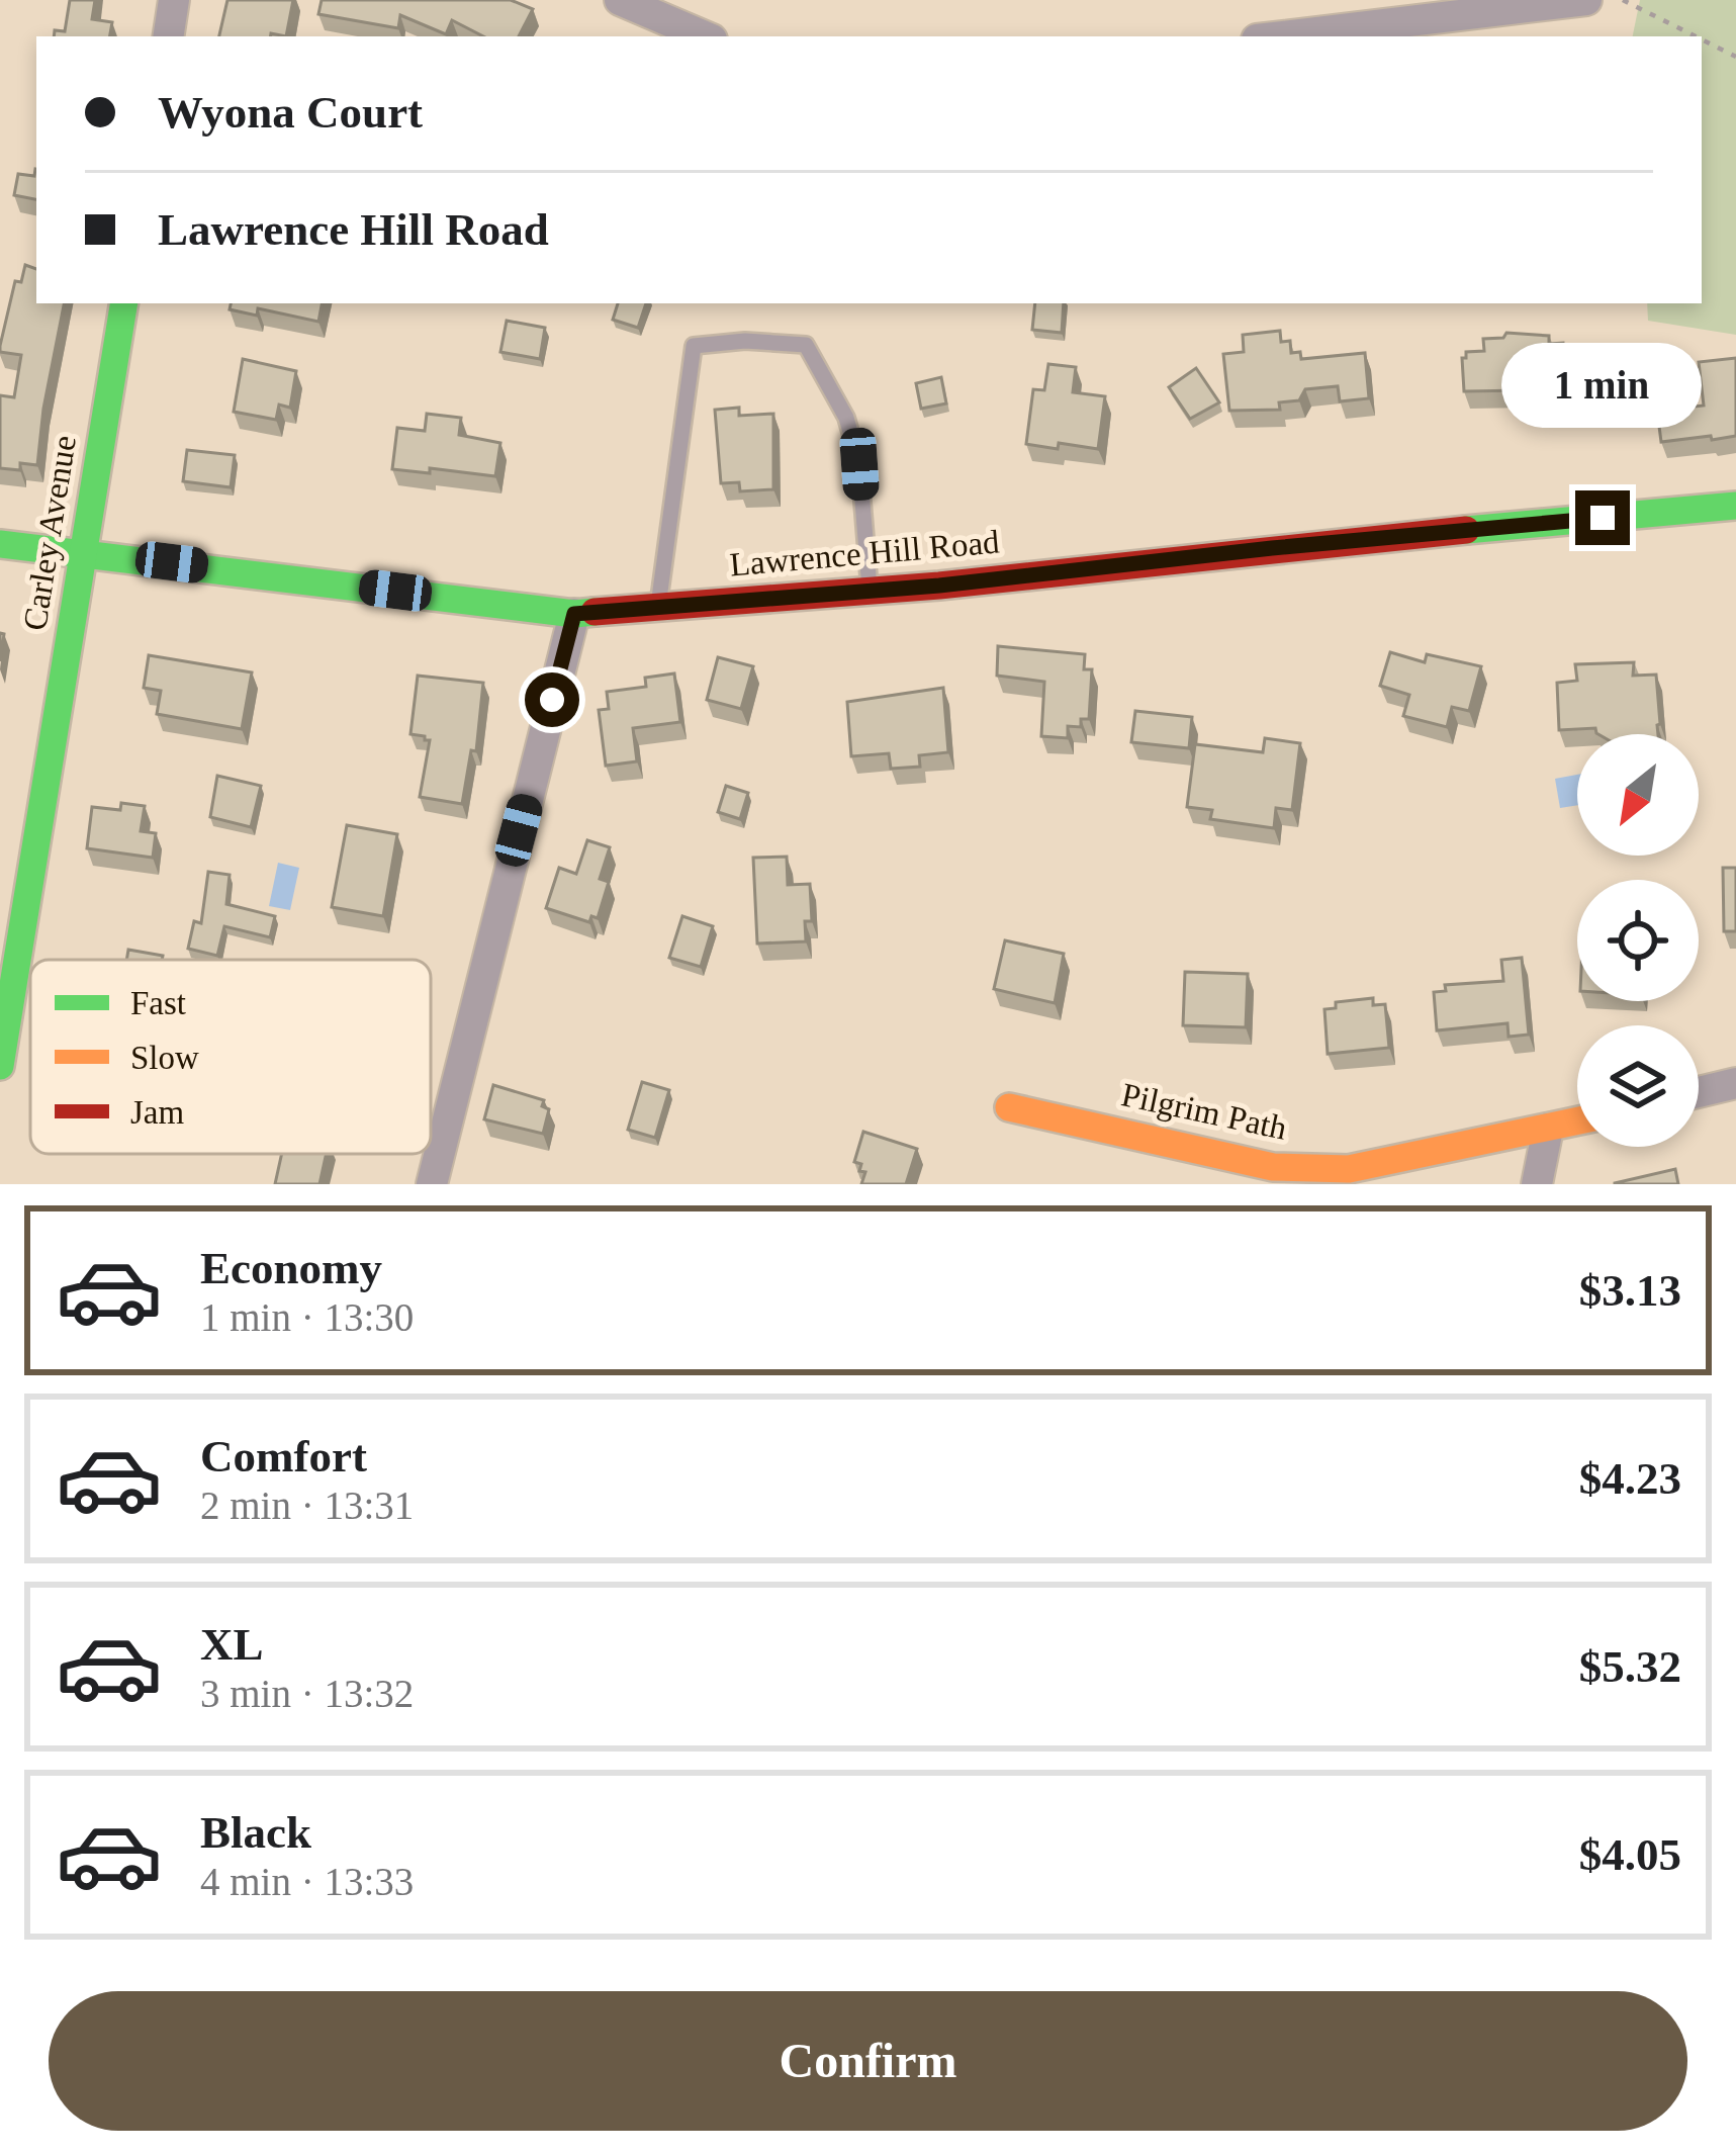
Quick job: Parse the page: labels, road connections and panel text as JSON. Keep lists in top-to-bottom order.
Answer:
{
  "streets": {
    "main road": ["Carley Avenue", "Lawrence Hill Road", "Pilgrim Path"]
  },
  "crossings": [
    ["Carley Avenue", "Lawrence Hill Road"]
  ],
  "legend": ["Fast", "Slow", "Jam"],
  "north": "bottom left",
  "page": {
    "banner": ["Wyona Court", "Lawrence Hill Road"],
    "bubble": "1 min",
    "list": [
      {
        "name": "Economy",
        "note": "1 min · 13:30",
        "value": "$3.13"
      },
      {
        "name": "Comfort",
        "note": "2 min · 13:31",
        "value": "$4.23"
      },
      {
        "name": "XL",
        "note": "3 min · 13:32",
        "value": "$5.32"
      },
      {
        "name": "Black",
        "note": "4 min · 13:33",
        "value": "$4.05"
      }
    ],
    "buttons": "Confirm"
  }
}
